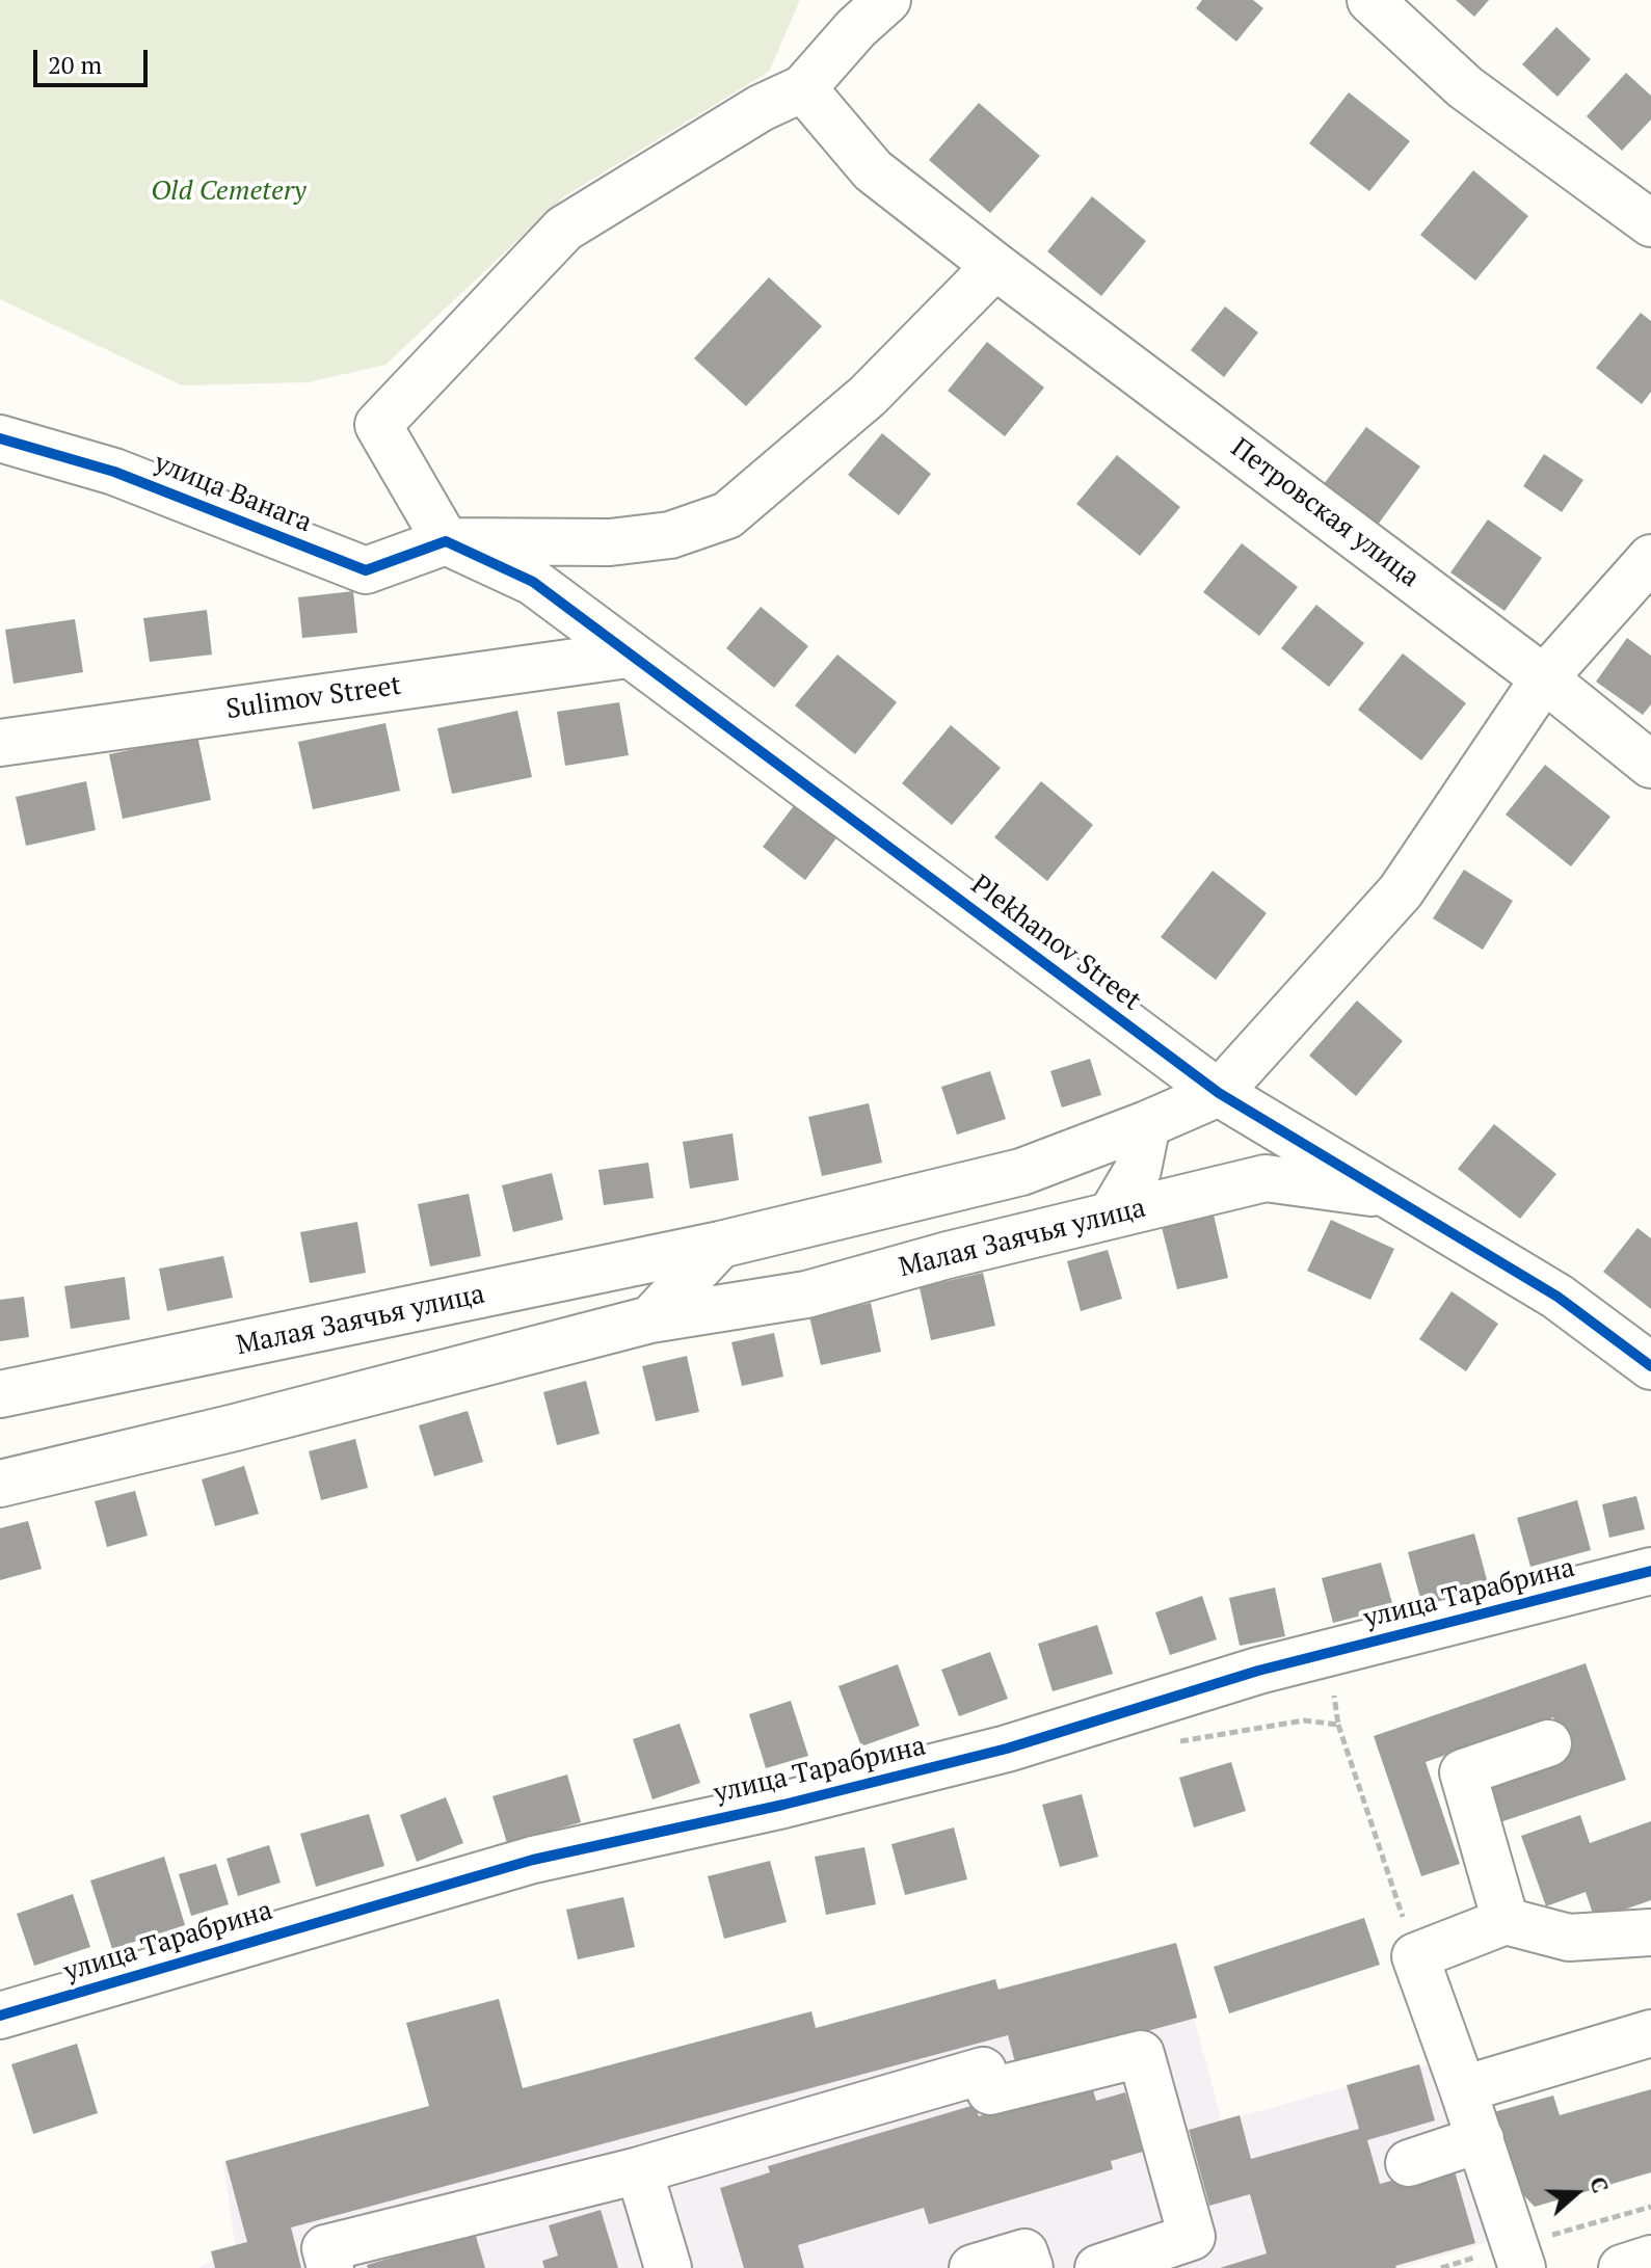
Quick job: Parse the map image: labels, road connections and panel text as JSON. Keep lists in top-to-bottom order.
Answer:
{
  "streets": {
    "street": [
      "улица Ванага",
      "Петровская улица",
      "Sulimov Street",
      "Plekhanov Street",
      "Малая Заячья улица",
      "улица Тарабрина"
    ]
  },
  "crossings": [
    ["улица Ванага", "Plekhanov Street"],
    ["Sulimov Street", "Plekhanov Street"],
    ["Plekhanov Street", "Малая Заячья улица"]
  ],
  "parks": ["Old Cemetery"],
  "scale_bar": "20 m",
  "north": "right"
}
